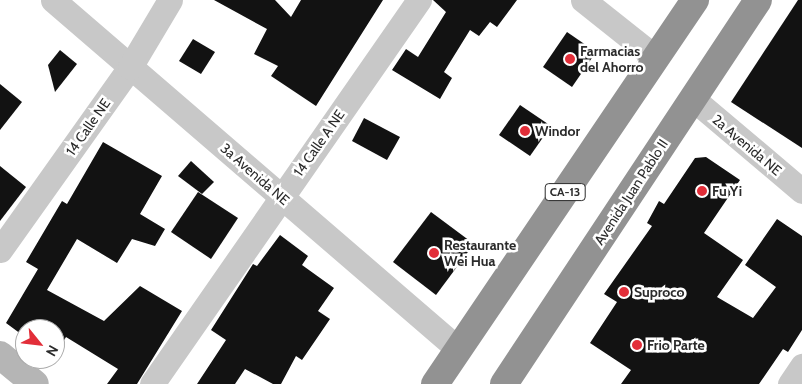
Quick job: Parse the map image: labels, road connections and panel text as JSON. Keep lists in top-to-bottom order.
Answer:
{
  "streets": {
    "highway": ["CA-13", "Avenida Juan Pablo II"],
    "street": [
      "14 Calle NE",
      "14 Calle A NE",
      "2a Avenida NE",
      "3a Avenida NE"
    ]
  },
  "crossings": [
    ["14 Calle NE", "3a Avenida NE"],
    ["14 Calle A NE", "3a Avenida NE"],
    ["2a Avenida NE", "Avenida Juan Pablo II"],
    ["3a Avenida NE", "CA-13"]
  ],
  "places": [
    "Farmacias del Ahorro",
    "Windor",
    "Fu Yi",
    "Restaurante Wei Hua",
    "Suproco",
    "Frio Parte"
  ],
  "north": "bottom right"
}
